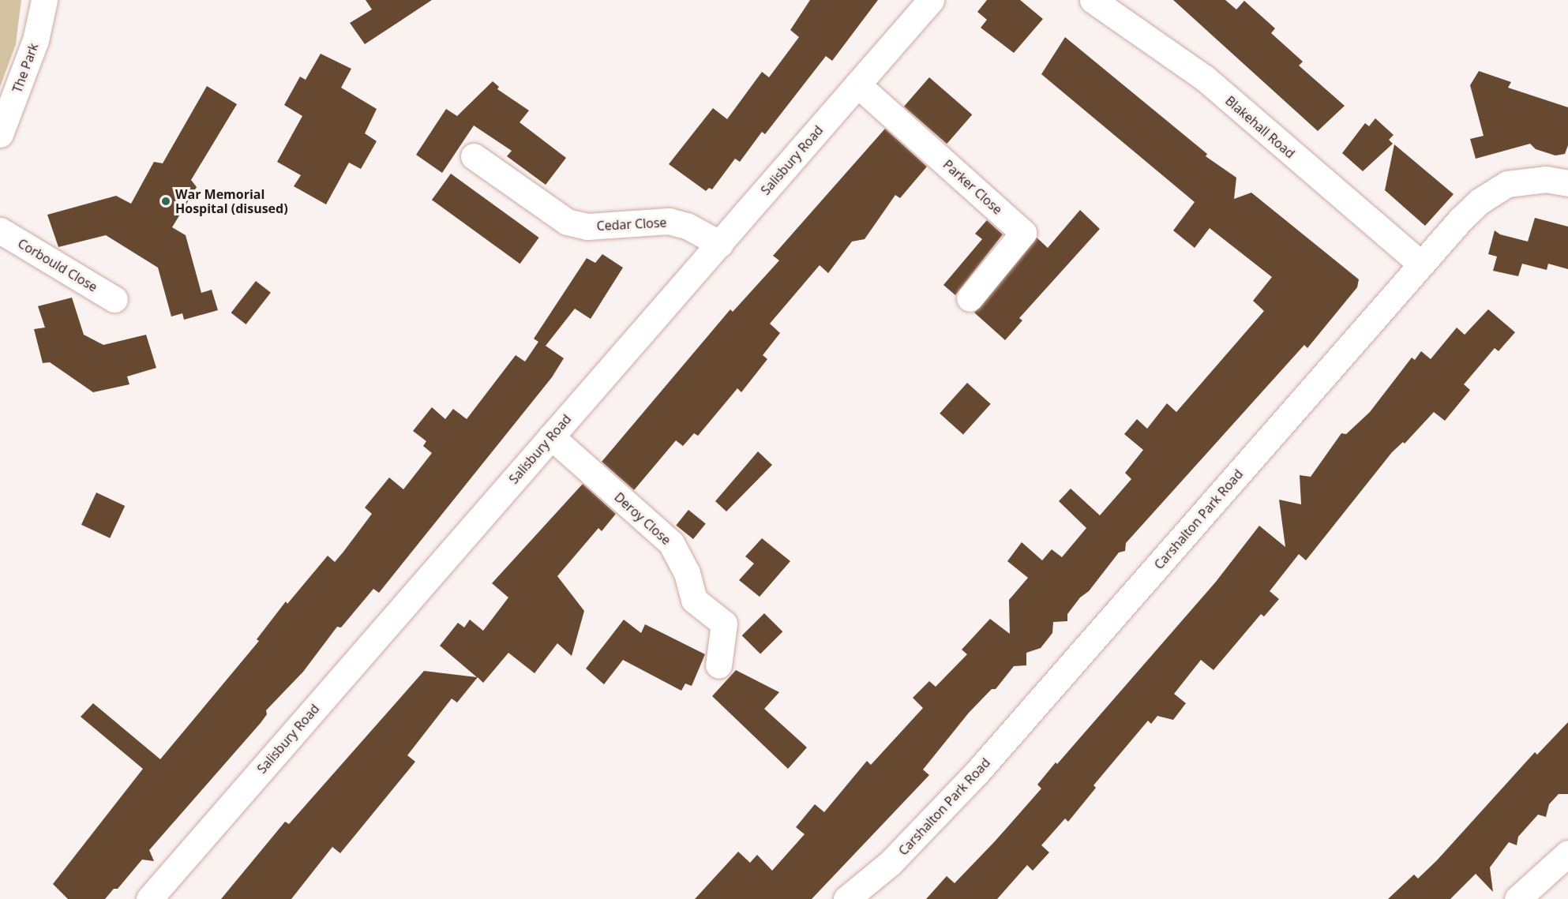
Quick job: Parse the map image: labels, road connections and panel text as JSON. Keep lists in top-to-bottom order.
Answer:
{
  "streets": {
    "street": [
      "The Park",
      "Blakehall Road",
      "Salisbury Road",
      "Parker Close",
      "Cedar Close",
      "Corbould Close",
      "Deroy Close",
      "Carshalton Park Road"
    ]
  },
  "crossings": [
    ["Blakehall Road", "Carshalton Park Road"],
    ["Salisbury Road", "Parker Close"],
    ["Salisbury Road", "Cedar Close"],
    ["Salisbury Road", "Deroy Close"]
  ],
  "places": ["War Memorial Hospital (disused)"]
}
